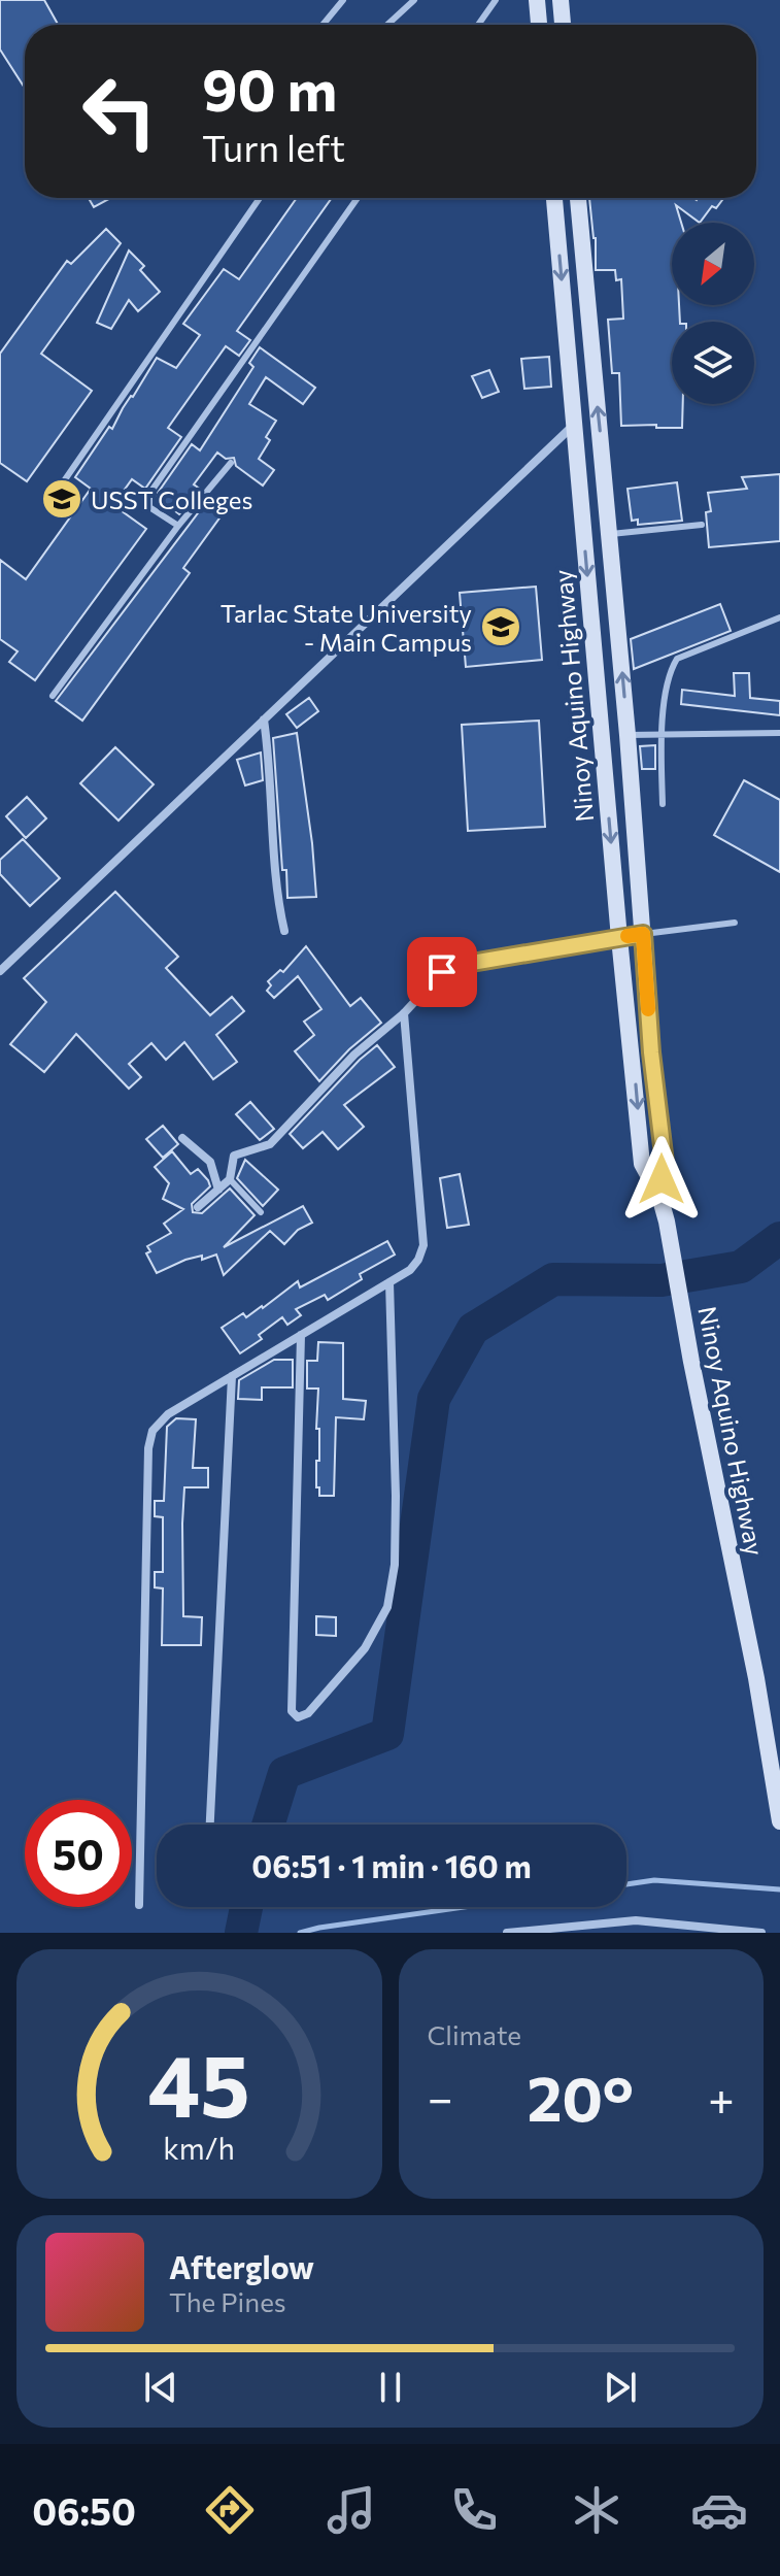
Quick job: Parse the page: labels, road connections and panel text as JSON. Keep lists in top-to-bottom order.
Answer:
{
  "streets": {
    "main road": ["Ninoy Aquino Highway"]
  },
  "places": {
    "school or university": ["USST Colleges", "Tarlac State University - Main Campus"]
  },
  "north": "bottom left",
  "page": {
    "turn": ["90 m", "Turn left"],
    "limit": "50",
    "trip": "06:51 · 1 min · 160 m",
    "tile": "Climate",
    "heat": ["−", "20°", "+"],
    "song": ["Afterglow", "The Pines"],
    "tabs": "06:50",
    "gauge": ["45", "km/h"]
  }
}
